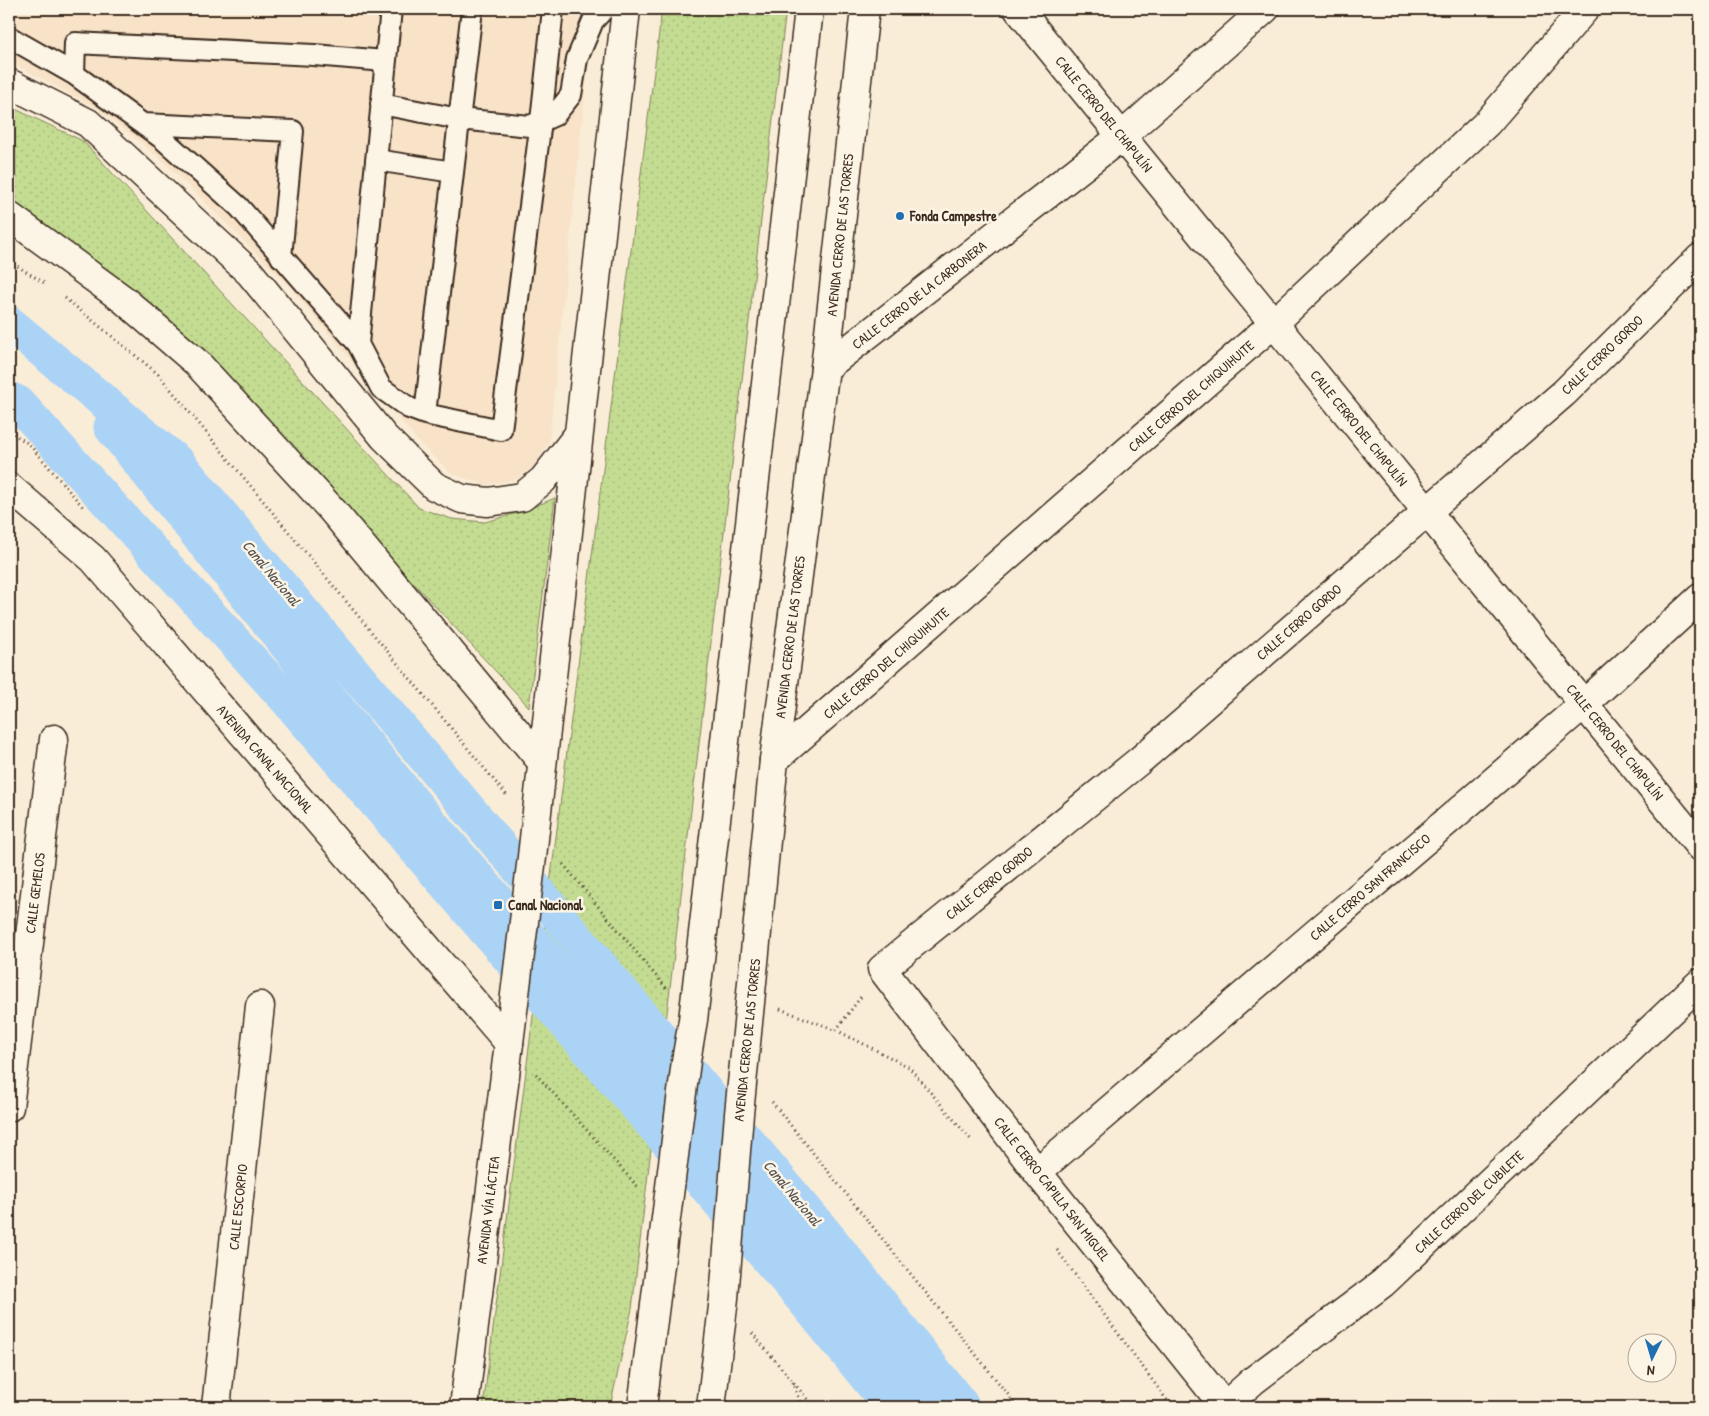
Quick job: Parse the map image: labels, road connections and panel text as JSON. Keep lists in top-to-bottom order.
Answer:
{
  "streets": {
    "street": [
      "CALLE CERRO DEL CHAPULÍN",
      "AVENIDA CERRO DE LAS TORRES",
      "CALLE CERRO DE LA CARBONERA",
      "CALLE CERRO GORDO",
      "CALLE CERRO DEL CHIQUIHUITE",
      "AVENIDA CANAL NACIONAL",
      "CALLE CERRO SAN FRANCISCO",
      "CALLE GEMELOS",
      "CALLE CERRO CAPILLA SAN MIGUEL",
      "CALLE CERRO DEL CUBILETE",
      "CALLE ESCORPIO",
      "AVENIDA VÍA LÁCTEA"
    ]
  },
  "crossings": [
    ["CALLE CERRO DEL CHAPULÍN", "CALLE CERRO DE LA CARBONERA"],
    ["CALLE CERRO DEL CHAPULÍN", "CALLE CERRO GORDO"],
    ["CALLE CERRO DEL CHAPULÍN", "CALLE CERRO DEL CHIQUIHUITE"],
    ["CALLE CERRO DEL CHAPULÍN", "CALLE CERRO SAN FRANCISCO"],
    ["AVENIDA CERRO DE LAS TORRES", "CALLE CERRO DE LA CARBONERA"],
    ["AVENIDA CERRO DE LAS TORRES", "CALLE CERRO DEL CHIQUIHUITE"],
    ["CALLE CERRO GORDO", "CALLE CERRO CAPILLA SAN MIGUEL"],
    ["AVENIDA CANAL NACIONAL", "AVENIDA VÍA LÁCTEA"],
    ["CALLE CERRO SAN FRANCISCO", "CALLE CERRO CAPILLA SAN MIGUEL"],
    ["CALLE CERRO CAPILLA SAN MIGUEL", "CALLE CERRO DEL CUBILETE"]
  ],
  "water": ["Canal Nacional"],
  "places": {
    "other": ["Fonda Campestre"],
    "transit": ["Canal Nacional"]
  },
  "north": "bottom"
}
